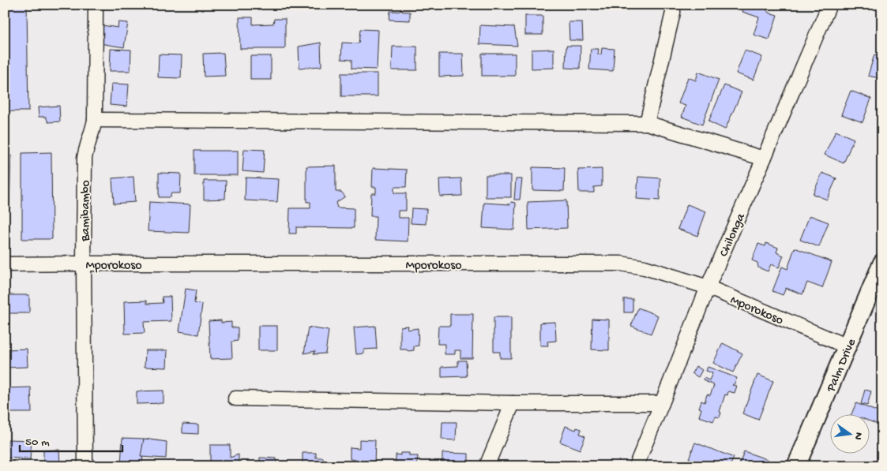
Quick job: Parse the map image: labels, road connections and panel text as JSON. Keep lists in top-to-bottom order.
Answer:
{
  "streets": {
    "street": [
      "Bamibambo",
      "Chilonga",
      "Mporokoso",
      "Palm Drive"
    ]
  },
  "crossings": [
    ["Bamibambo", "Mporokoso"],
    ["Chilonga", "Mporokoso"],
    ["Mporokoso", "Palm Drive"]
  ],
  "scale_bar": "50 m",
  "north": "right"
}
